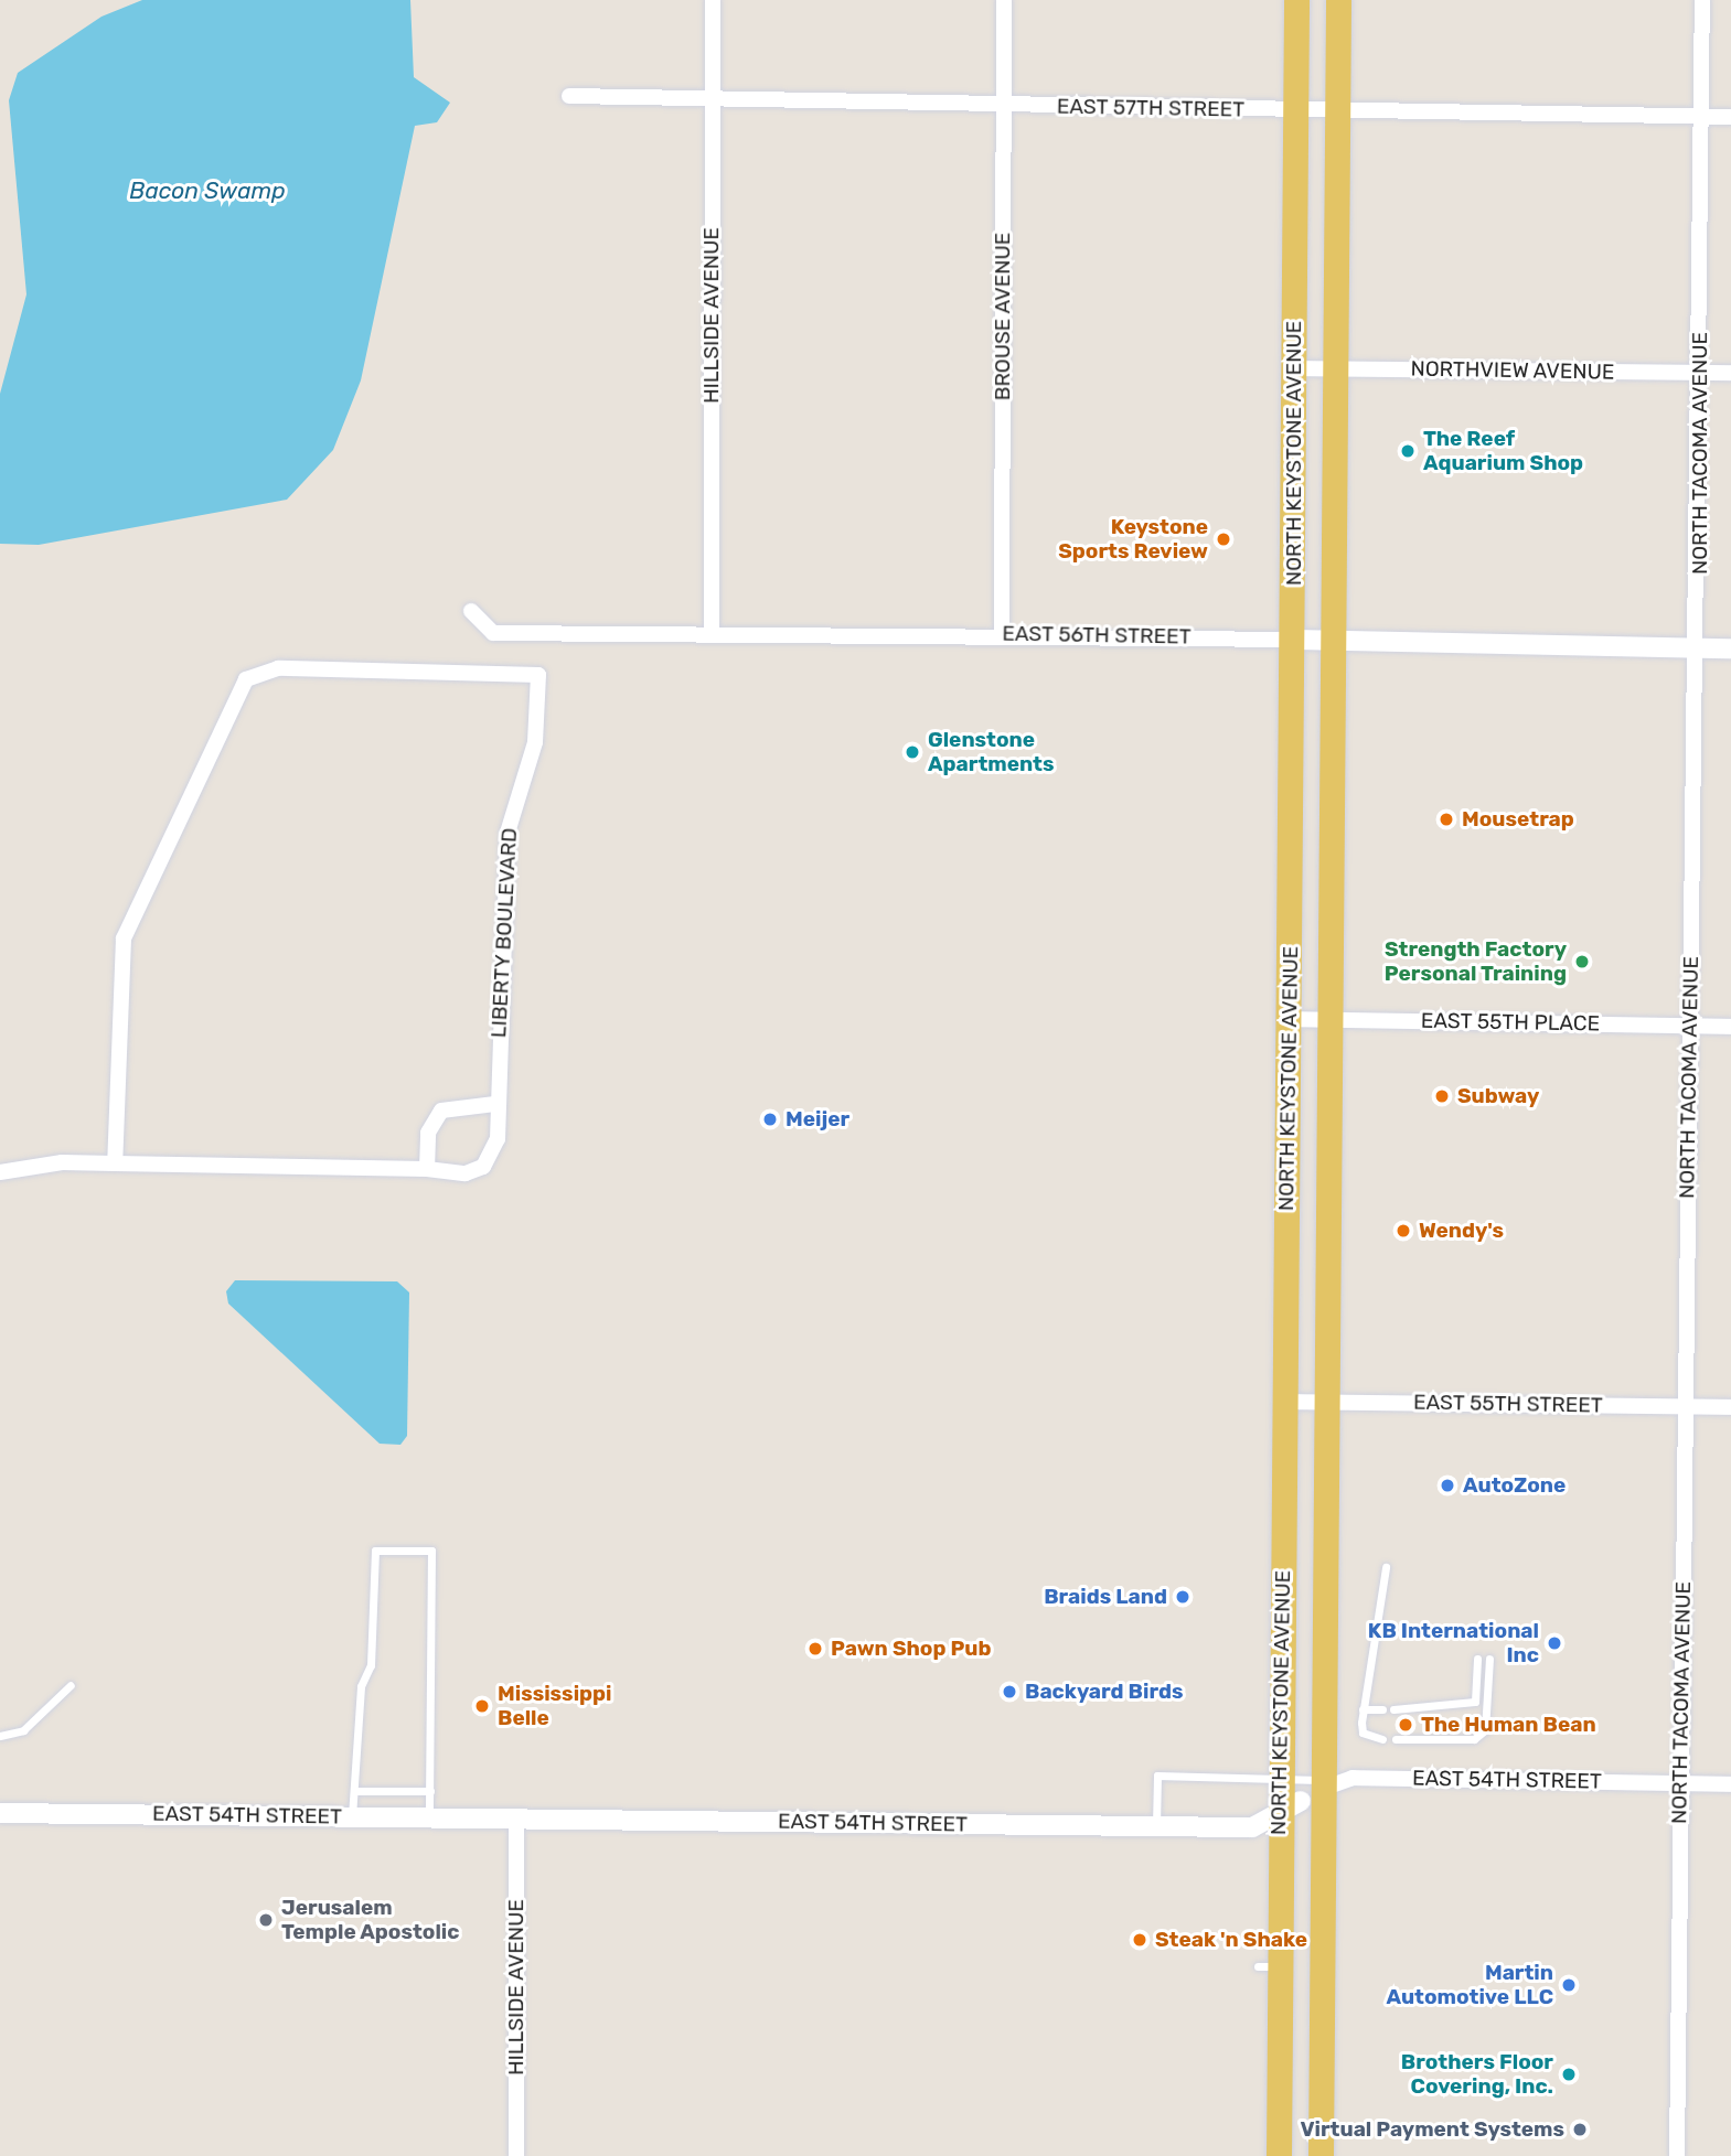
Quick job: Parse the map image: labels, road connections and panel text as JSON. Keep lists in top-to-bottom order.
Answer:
{
  "streets": {
    "main road": ["NORTH KEYSTONE AVENUE"],
    "street": [
      "EAST 57TH STREET",
      "HILLSIDE AVENUE",
      "BROUSE AVENUE",
      "NORTHVIEW AVENUE",
      "NORTH TACOMA AVENUE",
      "EAST 56TH STREET",
      "LIBERTY BOULEVARD",
      "EAST 55TH PLACE",
      "EAST 55TH STREET",
      "EAST 54TH STREET"
    ]
  },
  "crossings": [
    ["EAST 57TH STREET", "HILLSIDE AVENUE"],
    ["EAST 57TH STREET", "BROUSE AVENUE"],
    ["EAST 57TH STREET", "NORTH KEYSTONE AVENUE"],
    ["EAST 57TH STREET", "NORTH TACOMA AVENUE"],
    ["HILLSIDE AVENUE", "EAST 56TH STREET"],
    ["HILLSIDE AVENUE", "EAST 54TH STREET"],
    ["BROUSE AVENUE", "EAST 56TH STREET"],
    ["NORTHVIEW AVENUE", "NORTH KEYSTONE AVENUE"],
    ["NORTHVIEW AVENUE", "NORTH TACOMA AVENUE"],
    ["NORTH KEYSTONE AVENUE", "EAST 56TH STREET"],
    ["NORTH KEYSTONE AVENUE", "EAST 55TH PLACE"],
    ["NORTH KEYSTONE AVENUE", "EAST 55TH STREET"],
    ["NORTH KEYSTONE AVENUE", "EAST 54TH STREET"],
    ["NORTH TACOMA AVENUE", "EAST 56TH STREET"],
    ["NORTH TACOMA AVENUE", "EAST 55TH PLACE"],
    ["NORTH TACOMA AVENUE", "EAST 55TH STREET"],
    ["NORTH TACOMA AVENUE", "EAST 54TH STREET"]
  ],
  "water": ["Bacon Swamp"],
  "places": [
    "The Reef Aquarium Shop",
    "Keystone Sports Review",
    "Glenstone Apartments",
    "Mousetrap",
    "Strength Factory Personal Training",
    "Subway",
    "Meijer",
    "Wendy's",
    "AutoZone",
    "Braids Land",
    "KB International Inc",
    "Pawn Shop Pub",
    "Backyard Birds",
    "Mississippi Belle",
    "The Human Bean",
    "Jerusalem Temple Apostolic",
    "Steak 'n Shake",
    "Martin Automotive LLC",
    "Brothers Floor Covering, Inc.",
    "Virtual Payment Systems"
  ]
}
